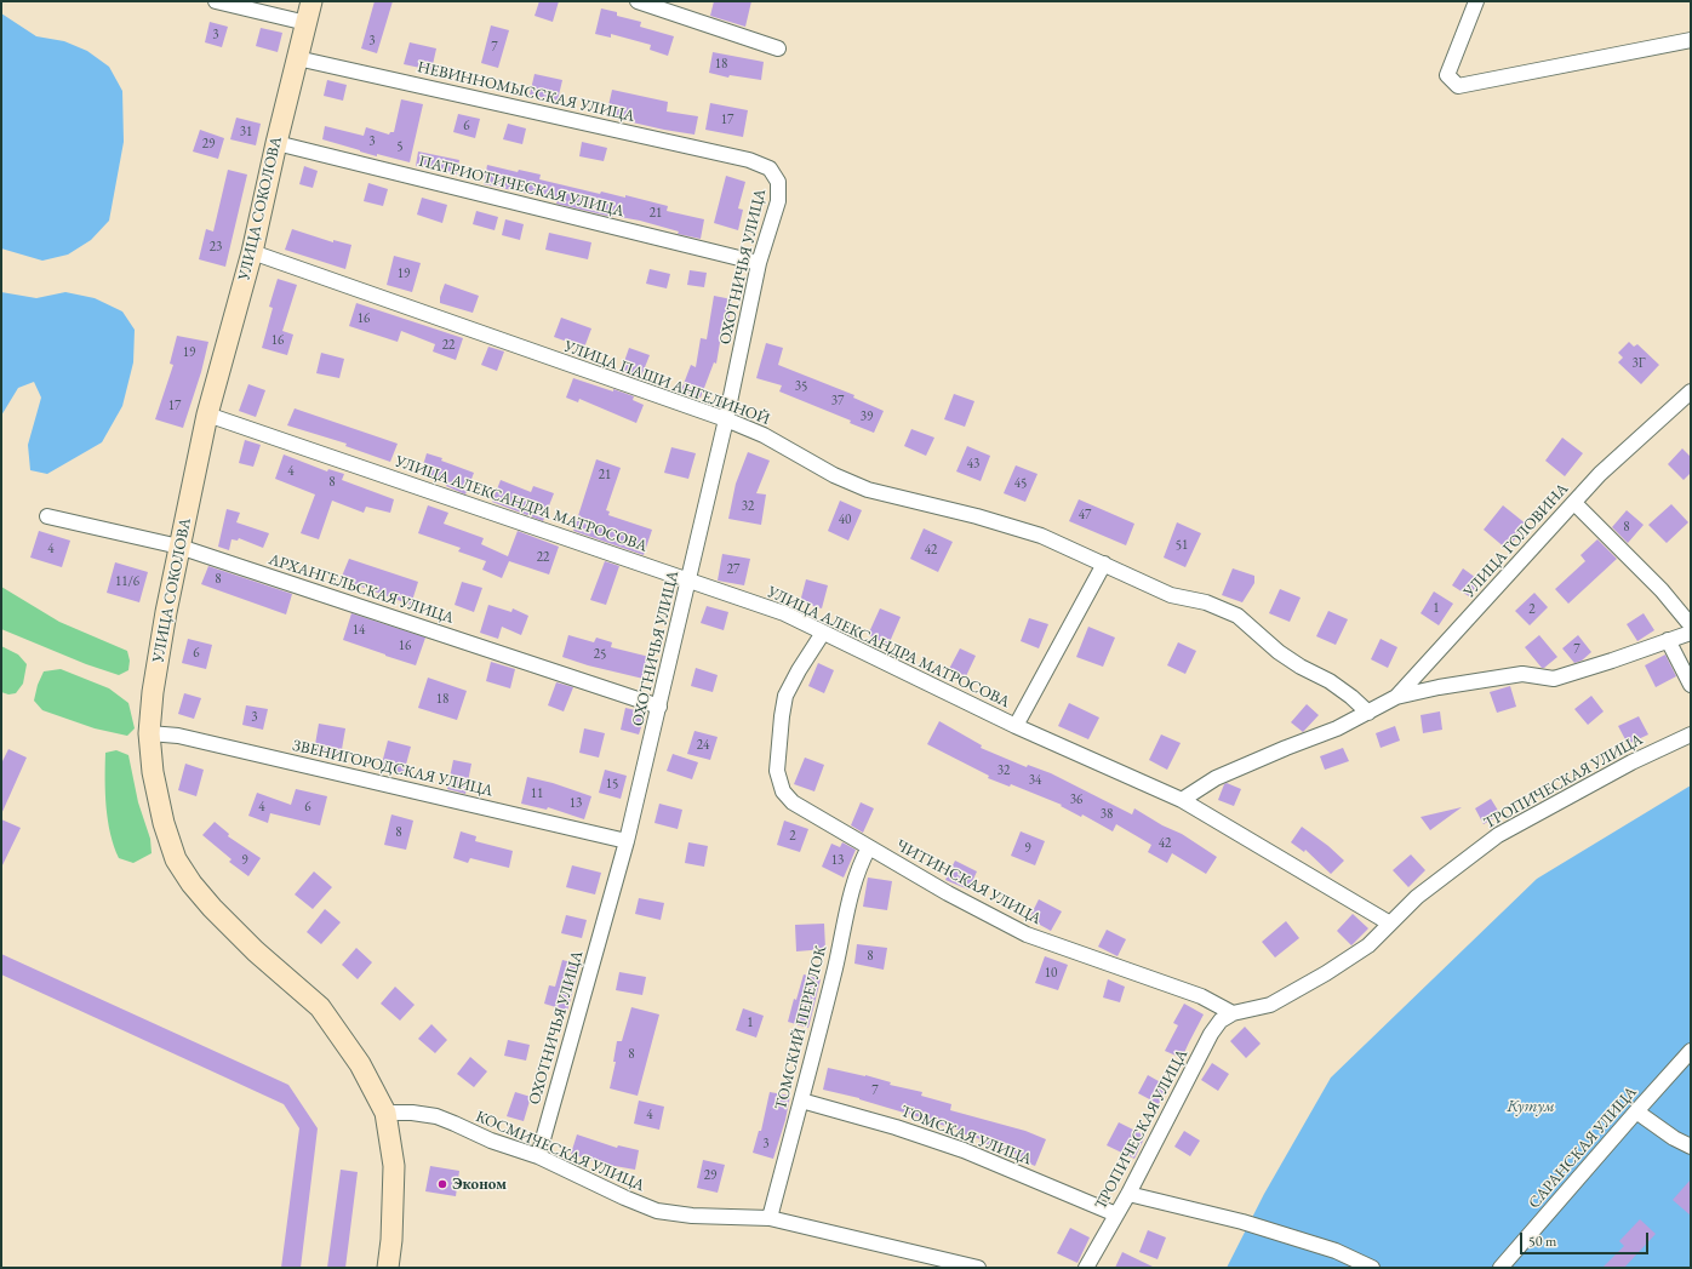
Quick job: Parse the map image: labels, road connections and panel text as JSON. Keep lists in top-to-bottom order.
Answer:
{
  "streets": {
    "main road": ["УЛИЦА СОКОЛОВА"],
    "street": [
      "НЕВИННОМЫССКАЯ УЛИЦА",
      "ПАТРИОТИЧЕСКАЯ УЛИЦА",
      "ОХОТНИЧЬЯ УЛИЦА",
      "УЛИЦА ПАШИ АНГЕЛИНОЙ",
      "УЛИЦА АЛЕКСАНДРА МАТРОСОВА",
      "УЛИЦА ГОЛОВИНА",
      "АРХАНГЕЛЬСКАЯ УЛИЦА",
      "ЗВЕНИГОРОДСКАЯ УЛИЦА",
      "ТРОПИЧЕСКАЯ УЛИЦА",
      "ЧИТИНСКАЯ УЛИЦА",
      "ТОМСКИЙ ПЕРЕУЛОК",
      "ТОМСКАЯ УЛИЦА",
      "САРАНСКАЯ УЛИЦА",
      "КОСМИЧЕСКАЯ УЛИЦА"
    ]
  },
  "crossings": [
    ["НЕВИННОМЫССКАЯ УЛИЦА", "УЛИЦА СОКОЛОВА"],
    ["НЕВИННОМЫССКАЯ УЛИЦА", "ОХОТНИЧЬЯ УЛИЦА"],
    ["ПАТРИОТИЧЕСКАЯ УЛИЦА", "УЛИЦА СОКОЛОВА"],
    ["ПАТРИОТИЧЕСКАЯ УЛИЦА", "ОХОТНИЧЬЯ УЛИЦА"],
    ["УЛИЦА СОКОЛОВА", "УЛИЦА ПАШИ АНГЕЛИНОЙ"],
    ["УЛИЦА СОКОЛОВА", "УЛИЦА АЛЕКСАНДРА МАТРОСОВА"],
    ["УЛИЦА СОКОЛОВА", "АРХАНГЕЛЬСКАЯ УЛИЦА"],
    ["УЛИЦА СОКОЛОВА", "ЗВЕНИГОРОДСКАЯ УЛИЦА"],
    ["УЛИЦА СОКОЛОВА", "КОСМИЧЕСКАЯ УЛИЦА"],
    ["ОХОТНИЧЬЯ УЛИЦА", "УЛИЦА ПАШИ АНГЕЛИНОЙ"],
    ["ОХОТНИЧЬЯ УЛИЦА", "УЛИЦА АЛЕКСАНДРА МАТРОСОВА"],
    ["ОХОТНИЧЬЯ УЛИЦА", "АРХАНГЕЛЬСКАЯ УЛИЦА"],
    ["ОХОТНИЧЬЯ УЛИЦА", "ЗВЕНИГОРОДСКАЯ УЛИЦА"],
    ["ОХОТНИЧЬЯ УЛИЦА", "КОСМИЧЕСКАЯ УЛИЦА"],
    ["УЛИЦА ПАШИ АНГЕЛИНОЙ", "УЛИЦА ГОЛОВИНА"],
    ["УЛИЦА АЛЕКСАНДРА МАТРОСОВА", "УЛИЦА ГОЛОВИНА"],
    ["УЛИЦА АЛЕКСАНДРА МАТРОСОВА", "ТРОПИЧЕСКАЯ УЛИЦА"],
    ["УЛИЦА АЛЕКСАНДРА МАТРОСОВА", "ЧИТИНСКАЯ УЛИЦА"],
    ["ТРОПИЧЕСКАЯ УЛИЦА", "ЧИТИНСКАЯ УЛИЦА"],
    ["ТРОПИЧЕСКАЯ УЛИЦА", "ТОМСКАЯ УЛИЦА"],
    ["ЧИТИНСКАЯ УЛИЦА", "ТОМСКИЙ ПЕРЕУЛОК"],
    ["ТОМСКИЙ ПЕРЕУЛОК", "ТОМСКАЯ УЛИЦА"],
    ["ТОМСКИЙ ПЕРЕУЛОК", "КОСМИЧЕСКАЯ УЛИЦА"]
  ],
  "water": ["Кутум"],
  "places": ["Эконом"],
  "house_numbers": [
    "3",
    "3",
    "7",
    "18",
    "17",
    "6",
    "31",
    "3",
    "29",
    "5",
    "21",
    "23",
    "19",
    "16",
    "16",
    "22",
    "19",
    "3Г",
    "35",
    "37",
    "17",
    "39",
    "43",
    "4",
    "21",
    "8",
    "45",
    "32",
    "47",
    "40",
    "8",
    "51",
    "4",
    "42",
    "22",
    "27",
    "8",
    "11/6",
    "1",
    "2",
    "14",
    "16",
    "7",
    "6",
    "25",
    "18",
    "3",
    "24",
    "32",
    "34",
    "15",
    "11",
    "36",
    "13",
    "4",
    "6",
    "38",
    "8",
    "2",
    "42",
    "9",
    "9",
    "13",
    "8",
    "10",
    "1",
    "8",
    "7",
    "4",
    "3",
    "29"
  ],
  "scale_bar": "50 m"
}
